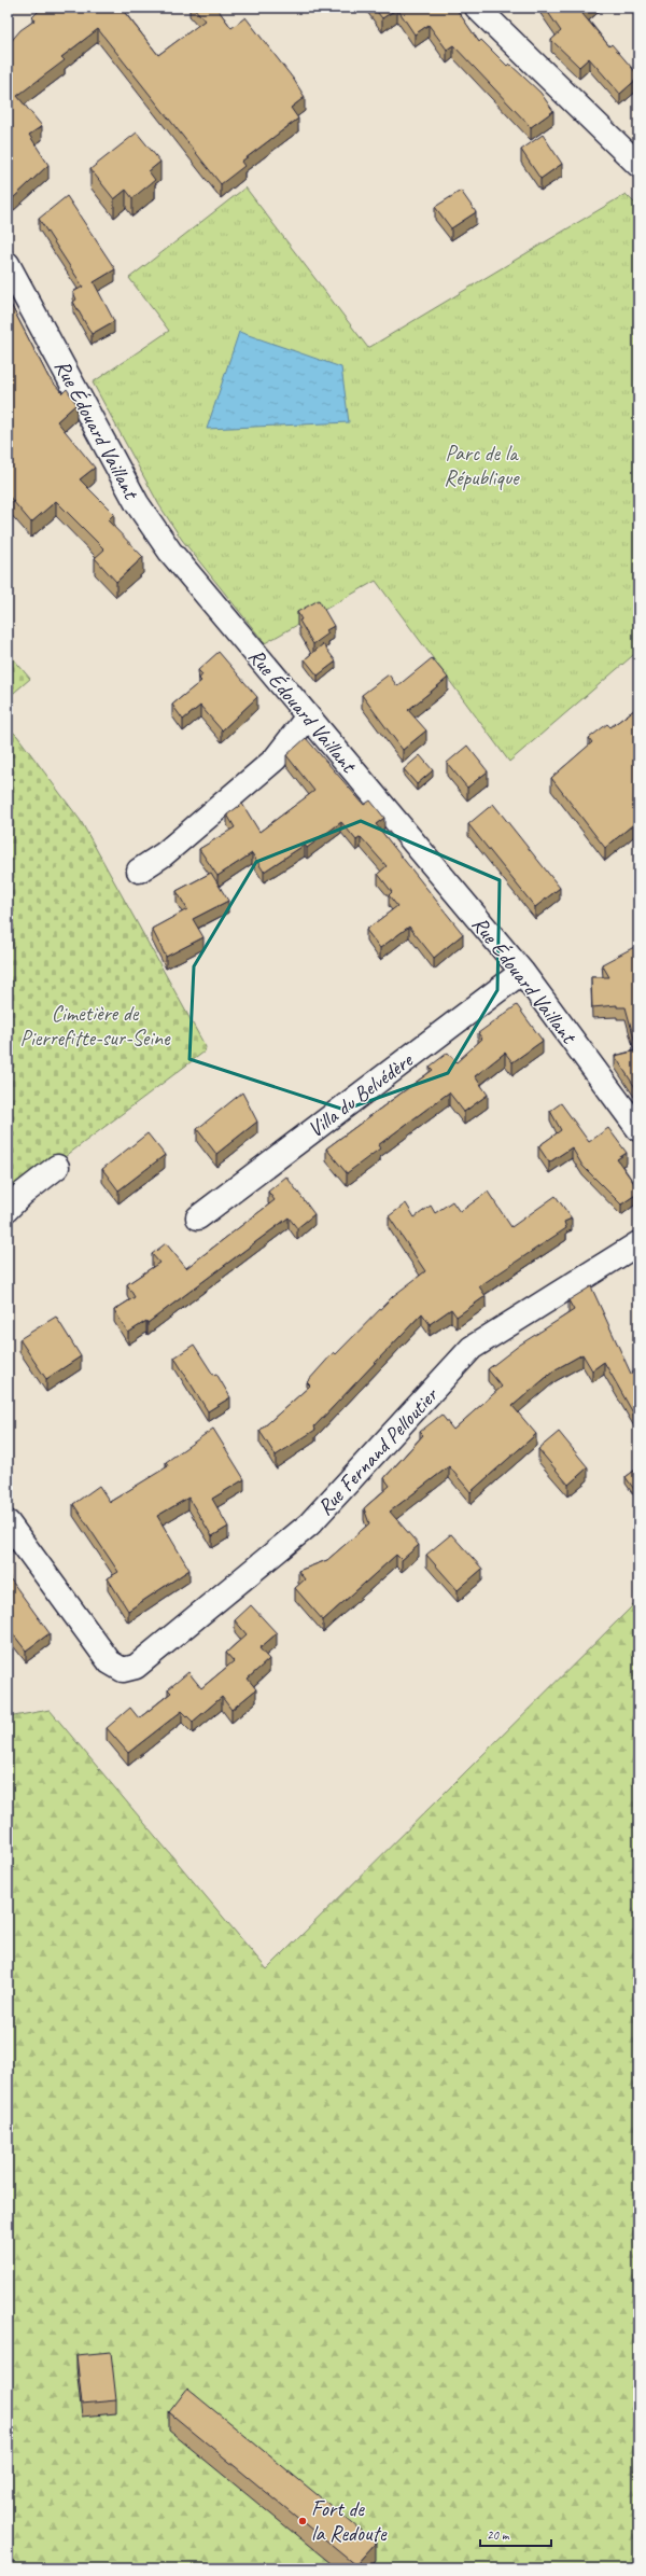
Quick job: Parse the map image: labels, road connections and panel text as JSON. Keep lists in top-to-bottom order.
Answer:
{
  "streets": {
    "street": ["Rue Édouard Vaillant", "Villa du Belvédère", "Rue Fernand Pelloutier"]
  },
  "crossings": [
    ["Rue Édouard Vaillant", "Villa du Belvédère"]
  ],
  "parks": ["Parc de la République", "Cimetière de Pierrefitte-sur-Seine"],
  "places": ["Fort de la Redoute"],
  "scale_bar": "20 m"
}
